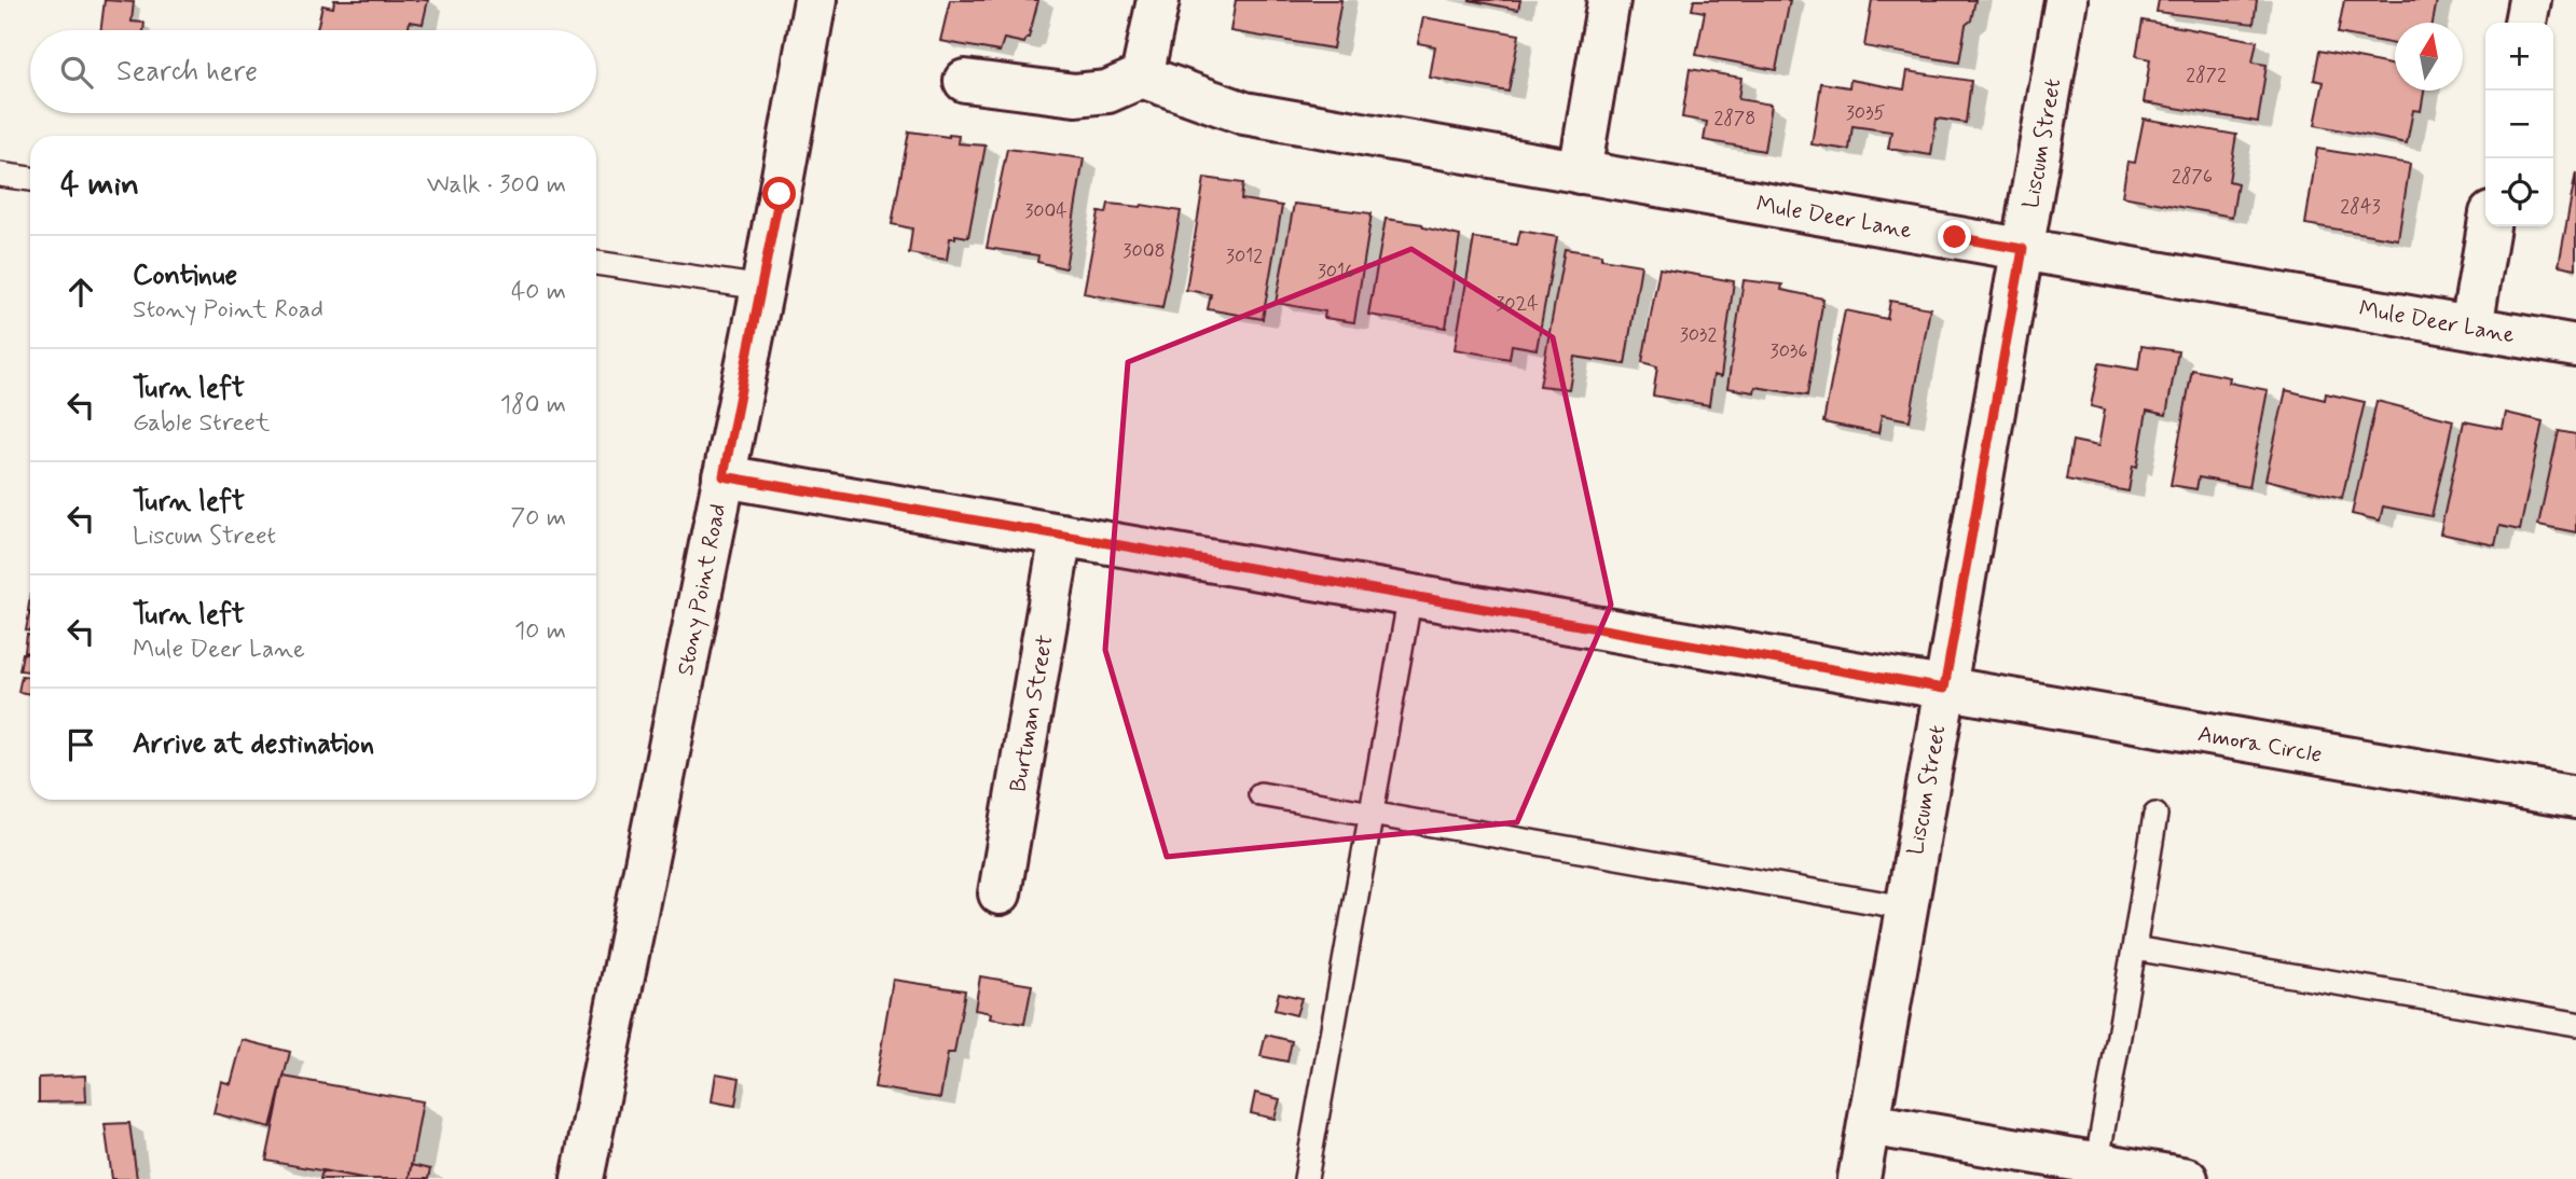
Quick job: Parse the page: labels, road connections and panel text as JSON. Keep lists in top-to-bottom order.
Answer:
{
  "streets": {
    "street": [
      "Liscum Street",
      "Mule Deer Lane",
      "Stony Point Road",
      "Burtman Street",
      "Amora Circle"
    ]
  },
  "crossings": [
    ["Liscum Street", "Mule Deer Lane"],
    ["Liscum Street", "Amora Circle"],
    ["Stony Point Road", "Amora Circle"],
    ["Burtman Street", "Amora Circle"]
  ],
  "house_numbers": [
    "2872",
    "3035",
    "2878",
    "2876",
    "2843",
    "3004",
    "3008",
    "3012",
    "3016",
    "3024",
    "3032",
    "3036"
  ],
  "north": "top",
  "page": {
    "map_buttons": ["+", "−"],
    "search": "Search here",
    "heading": ["4 min", "Walk · 300 m"],
    "list": [
      ["Continue", "Stony Point Road", "40 m"],
      ["Turn left", "Gable Street", "180 m"],
      ["Turn left", "Liscum Street", "70 m"],
      ["Turn left", "Mule Deer Lane", "10 m"],
      "Arrive at destination"
    ]
  }
}
